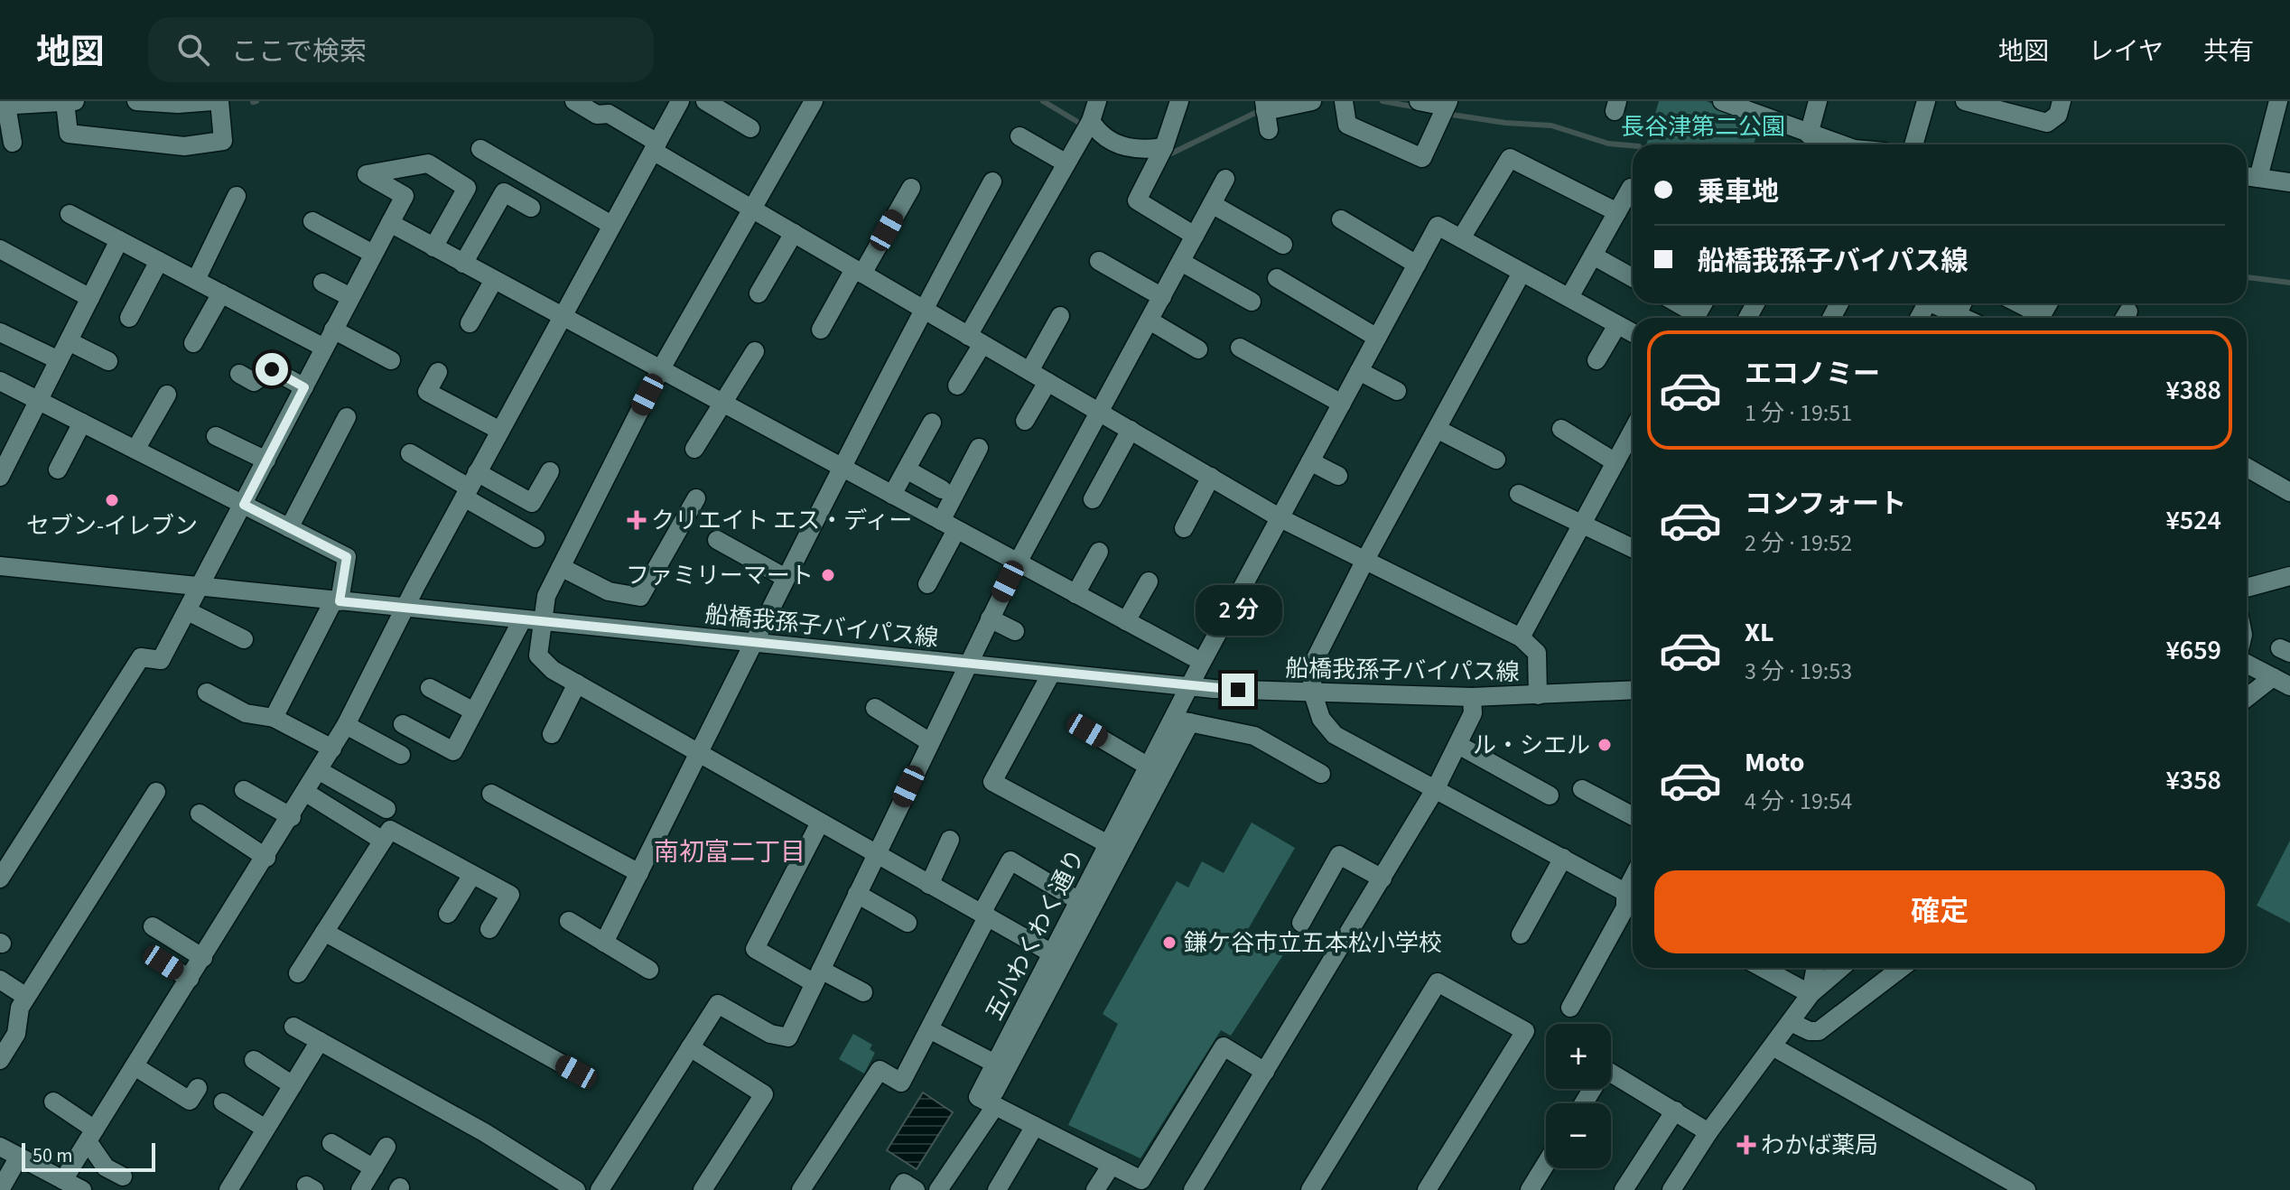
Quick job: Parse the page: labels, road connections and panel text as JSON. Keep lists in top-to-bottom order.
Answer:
{
  "streets": {
    "street": ["船橋我孫子バイパス線", "五小わくわく通り"]
  },
  "crossings": [
    ["船橋我孫子バイパス線", "五小わくわく通り"]
  ],
  "districts": ["南初富二丁目"],
  "parks": ["長谷津第二公園"],
  "places": {
    "other": [
      "セブン-イレブン",
      "ファミリーマート",
      "ル・シエル",
      "鎌ケ谷市立五本松小学校"
    ],
    "health": ["クリエイト エス・ディー", "わかば薬局"]
  },
  "scale_bar": "50 m",
  "page": {
    "header": "地図",
    "search": "ここで検索",
    "nav": ["地図", "レイヤ", "共有"],
    "banner": ["乗車地", "船橋我孫子バイパス線"],
    "list": [
      {
        "name": "エコノミー",
        "note": "1 分 · 19:51",
        "value": "¥388"
      },
      {
        "name": "コンフォート",
        "note": "2 分 · 19:52",
        "value": "¥524"
      },
      {
        "name": "XL",
        "note": "3 分 · 19:53",
        "value": "¥659"
      },
      {
        "name": "Moto",
        "note": "4 分 · 19:54",
        "value": "¥358"
      }
    ],
    "bubble": "2 分",
    "buttons": "確定",
    "map_buttons": ["+", "−"],
    "scale": "50 m"
  }
}
